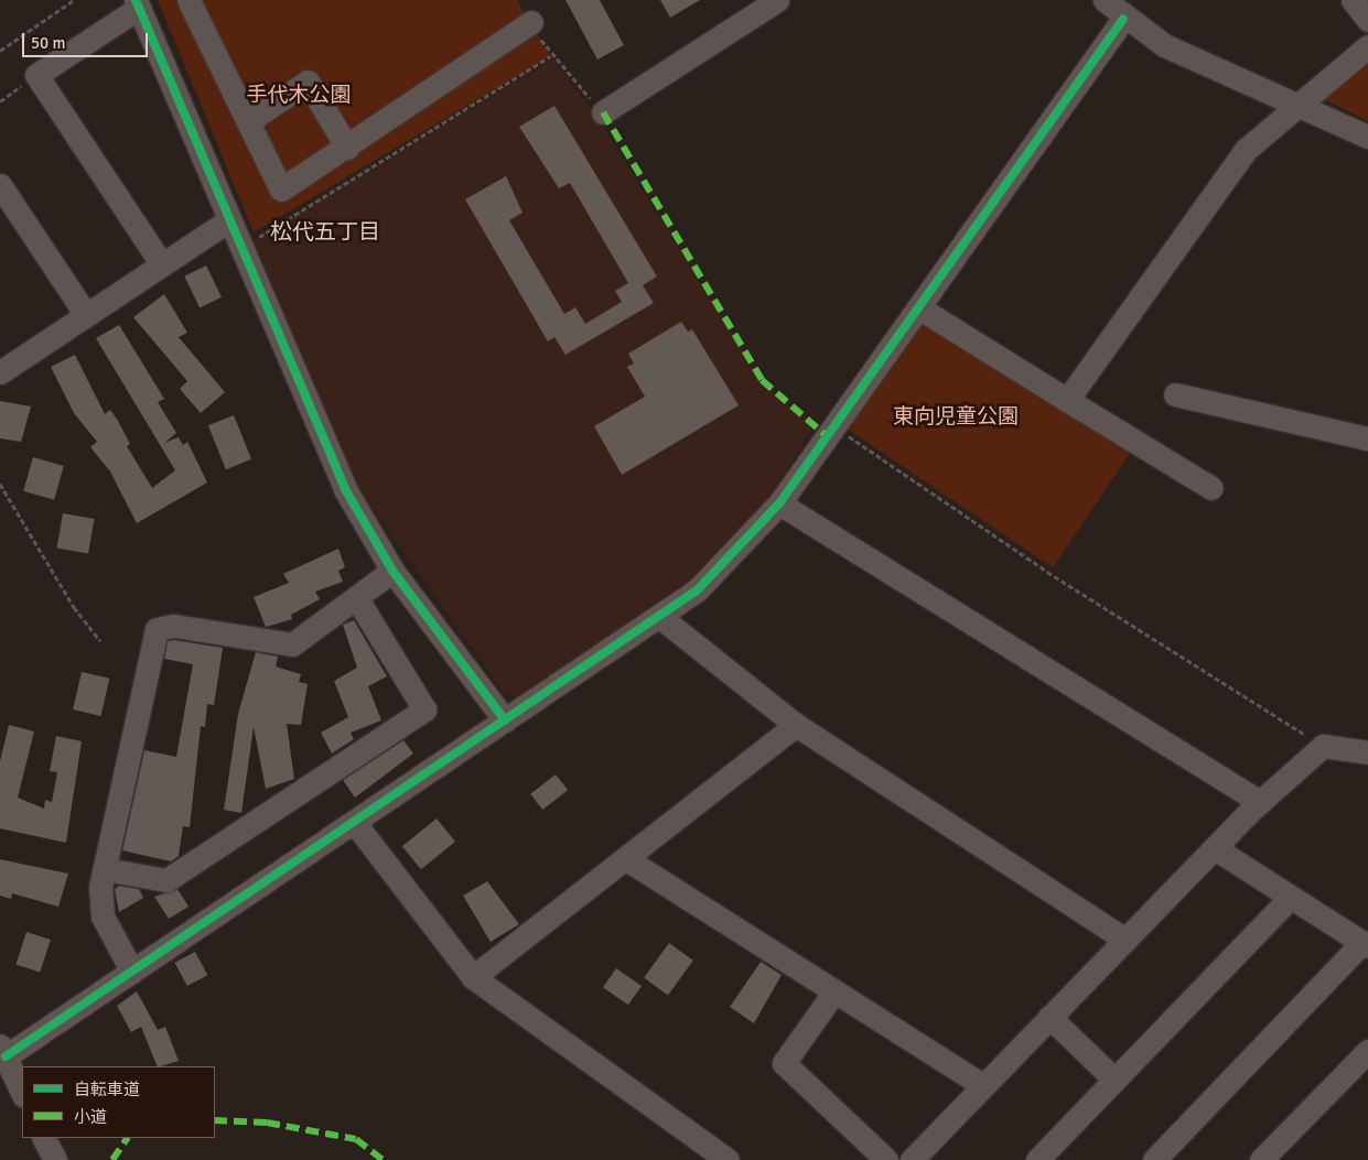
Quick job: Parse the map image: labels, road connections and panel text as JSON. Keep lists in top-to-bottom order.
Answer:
{
  "districts": ["松代五丁目"],
  "parks": ["手代木公園", "東向児童公園"],
  "legend": ["自転車道", "小道"],
  "scale_bar": "50 m"
}
